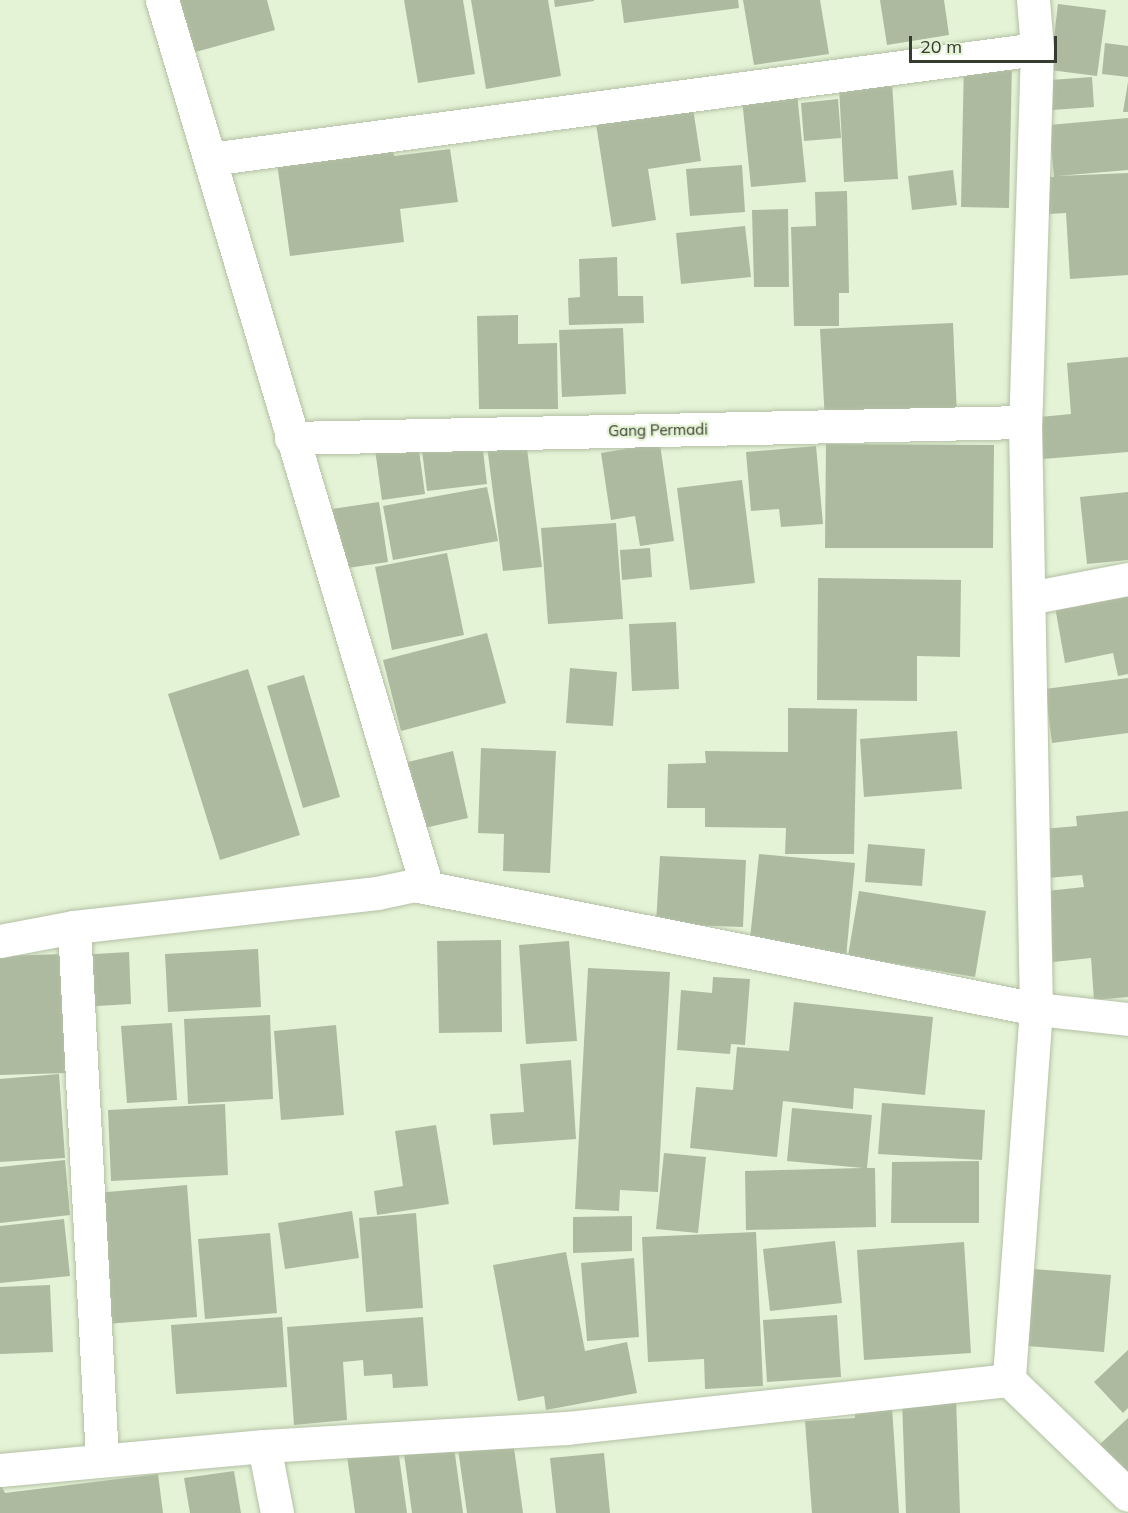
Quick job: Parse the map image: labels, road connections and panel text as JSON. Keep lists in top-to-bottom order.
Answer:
{
  "streets": {
    "street": ["Gang Permadi"]
  },
  "scale_bar": "20 m"
}
